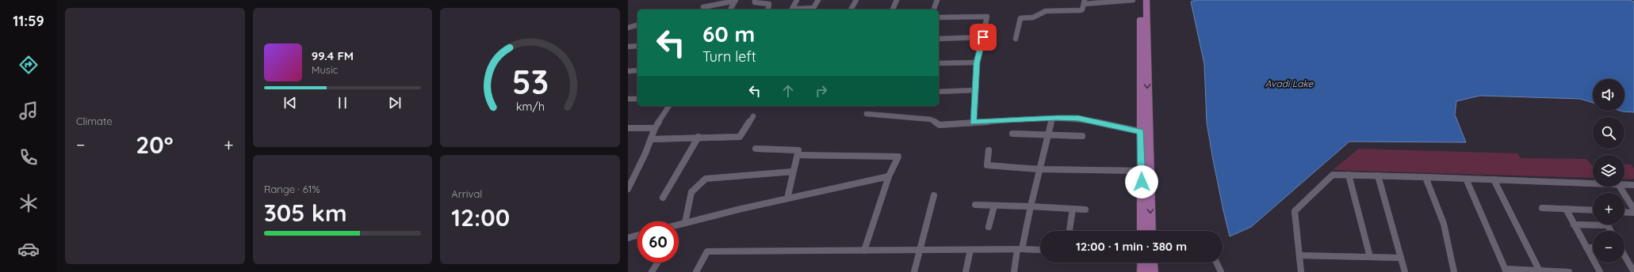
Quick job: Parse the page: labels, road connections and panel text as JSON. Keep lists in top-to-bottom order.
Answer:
{
  "water": ["Avadi Lake"],
  "page": {
    "tabs": "11:59",
    "tile": [
      "Climate",
      ["Range · 61%", "305 km"],
      ["Arrival", "12:00"]
    ],
    "turn": ["60 m", "Turn left"],
    "song": ["99.4 FM", "Music"],
    "map_buttons": ["+", "−"],
    "heat": ["−", "20°", "+"],
    "limit": "60",
    "trip": "12:00 · 1 min · 380 m",
    "gauge": ["53", "km/h"]
  }
}
